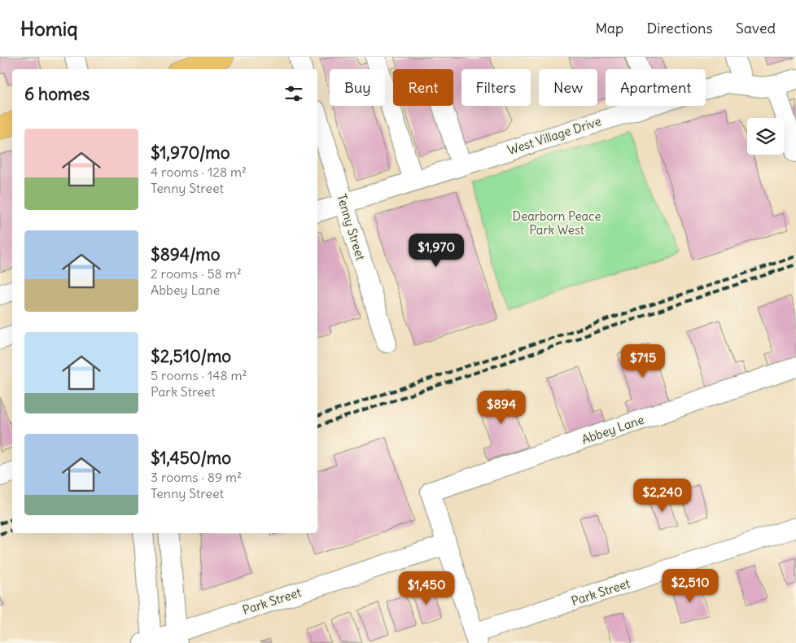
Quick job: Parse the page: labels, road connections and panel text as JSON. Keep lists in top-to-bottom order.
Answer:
{
  "streets": {
    "street": [
      "West Village Drive",
      "Tenny Street",
      "Abbey Lane",
      "Park Street"
    ]
  },
  "crossings": [
    ["West Village Drive", "Tenny Street"],
    ["Abbey Lane", "Park Street"]
  ],
  "parks": ["Dearborn Peace Park West"],
  "page": {
    "header": "Homiq",
    "nav": ["Map", "Directions", "Saved"],
    "chip": [
      "Buy",
      "Rent",
      "Filters",
      "New",
      "Apartment"
    ],
    "heading": "6 homes",
    "list": [
      {
        "name": "$1,970/mo",
        "note": "4 rooms · 128 m² · Tenny Street"
      },
      {
        "name": "$894/mo",
        "note": "2 rooms · 58 m² · Abbey Lane"
      },
      {
        "name": "$2,510/mo",
        "note": "5 rooms · 148 m² · Park Street"
      },
      {
        "name": "$1,450/mo",
        "note": "3 rooms · 89 m² · Tenny Street"
      }
    ],
    "price": [
      "$1,970",
      "$715",
      "$894",
      "$2,240",
      "$2,510",
      "$1,450"
    ]
  }
}
